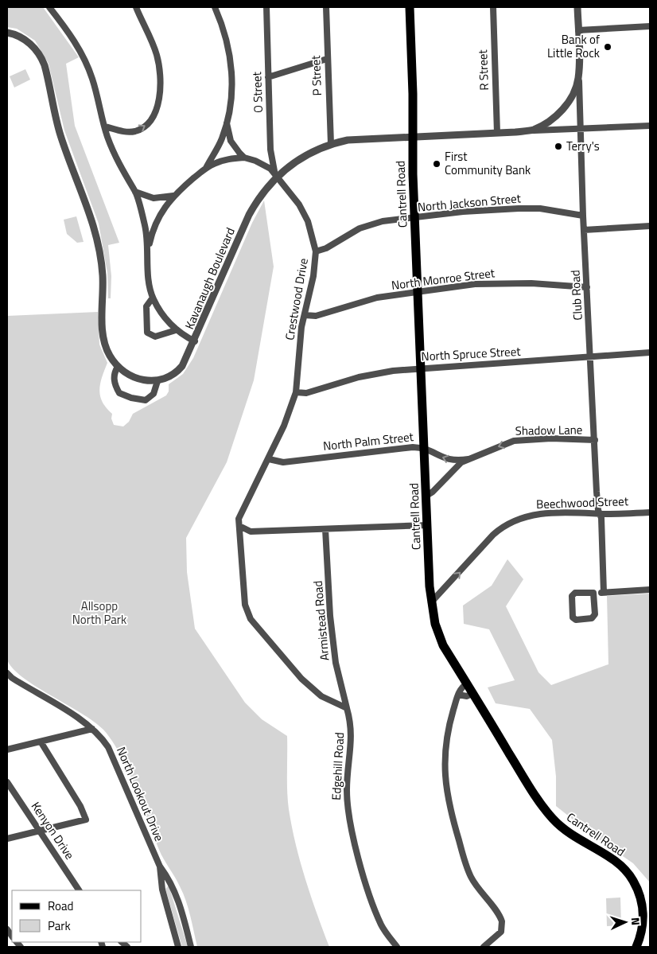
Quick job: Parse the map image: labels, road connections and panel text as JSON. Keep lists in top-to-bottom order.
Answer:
{
  "streets": {
    "main road": ["Cantrell Road"],
    "street": [
      "R Street",
      "P Street",
      "O Street",
      "North Jackson Street",
      "Kavanaugh Boulevard",
      "North Monroe Street",
      "Club Road",
      "Crestwood Drive",
      "North Spruce Street",
      "Shadow Lane",
      "North Palm Street",
      "Beechwood Street",
      "Armistead Road",
      "Edgehill Road",
      "North Lookout Drive",
      "Kenyon Drive"
    ]
  },
  "crossings": [
    ["R Street", "Kavanaugh Boulevard"],
    ["P Street", "Kavanaugh Boulevard"],
    ["O Street", "Kavanaugh Boulevard"],
    ["O Street", "Crestwood Drive"],
    ["Cantrell Road", "North Jackson Street"],
    ["Cantrell Road", "Kavanaugh Boulevard"],
    ["Cantrell Road", "North Monroe Street"],
    ["Cantrell Road", "North Spruce Street"],
    ["Cantrell Road", "Shadow Lane"],
    ["Cantrell Road", "North Palm Street"],
    ["Cantrell Road", "Beechwood Street"],
    ["North Jackson Street", "Club Road"],
    ["North Jackson Street", "Crestwood Drive"],
    ["Kavanaugh Boulevard", "Club Road"],
    ["Kavanaugh Boulevard", "Crestwood Drive"],
    ["North Monroe Street", "Club Road"],
    ["North Monroe Street", "Crestwood Drive"],
    ["Club Road", "North Spruce Street"],
    ["Club Road", "Shadow Lane"],
    ["Club Road", "Beechwood Street"],
    ["Crestwood Drive", "North Spruce Street"],
    ["Crestwood Drive", "North Palm Street"],
    ["Shadow Lane", "North Palm Street"],
    ["Armistead Road", "Edgehill Road"]
  ],
  "one_way": ["Shadow Lane", "Beechwood Street"],
  "parks": ["Allsopp North Park"],
  "places": ["Bank of Little Rock", "Terry's", "First Community Bank"],
  "legend": ["Road", "Park"],
  "north": "right"
}
